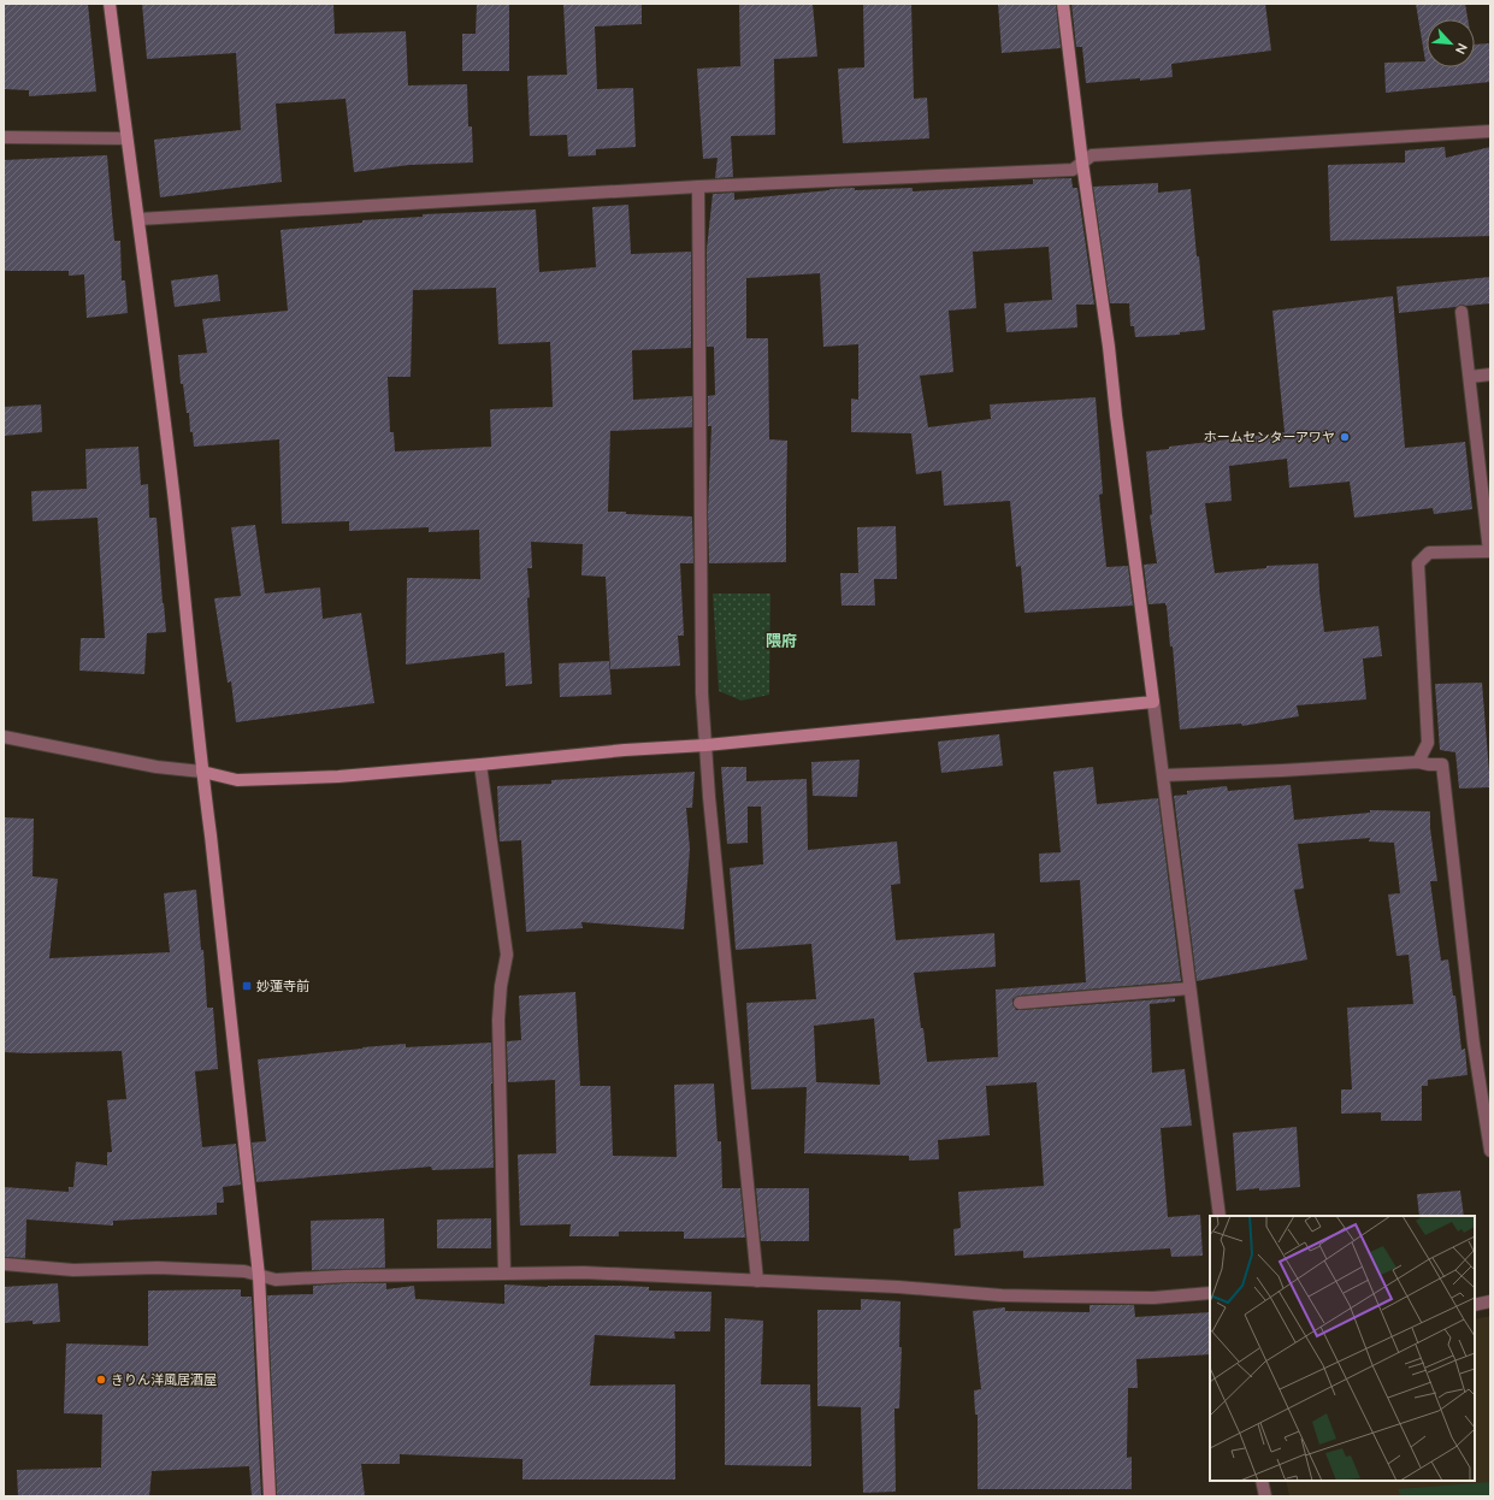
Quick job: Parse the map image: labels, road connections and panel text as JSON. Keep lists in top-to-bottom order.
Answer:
{
  "districts": ["隈府"],
  "places": {
    "other": ["ホームセンターアワヤ", "きりん洋風居酒屋"],
    "transit": ["妙蓮寺前"]
  },
  "north": "bottom right"
}
